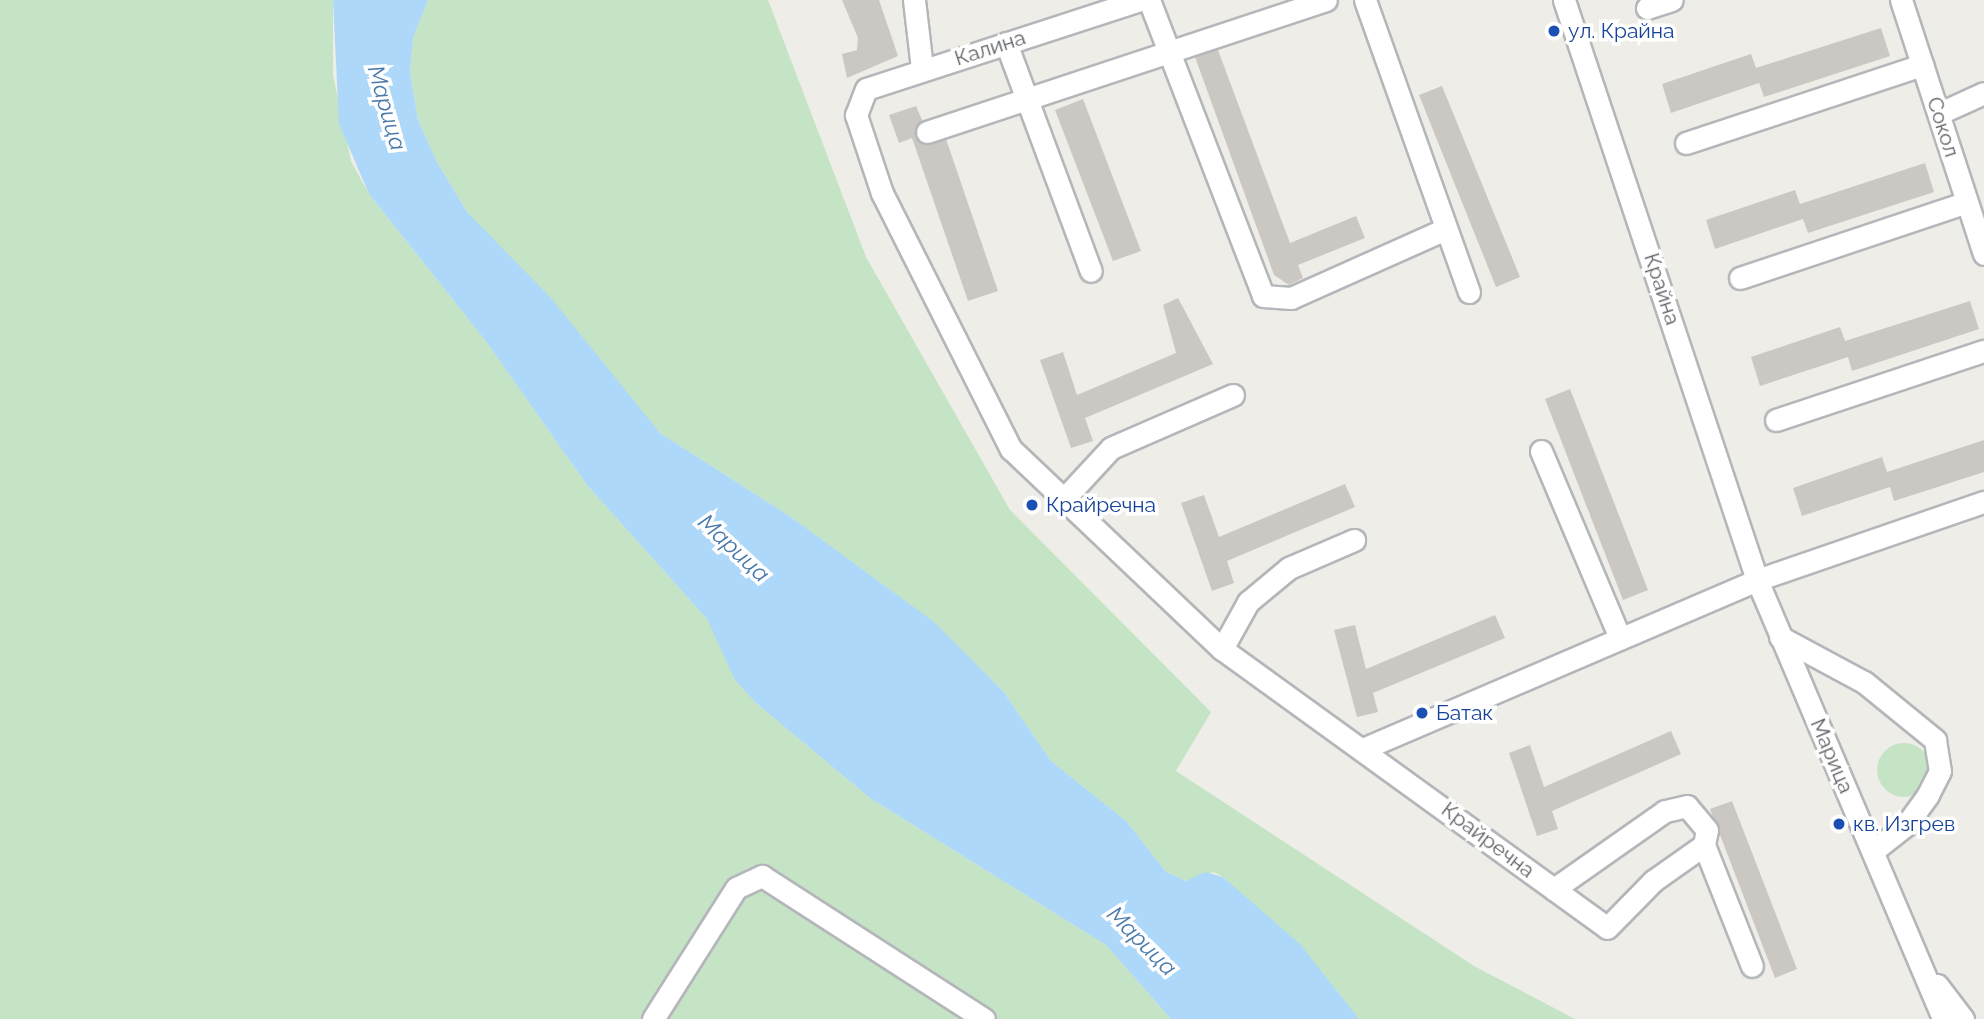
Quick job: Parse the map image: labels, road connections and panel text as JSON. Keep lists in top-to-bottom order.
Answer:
{
  "streets": {
    "street": [
      "Калина",
      "Сокол",
      "Крайна",
      "Марица",
      "Крайречна"
    ]
  },
  "crossings": [
    ["Калина", "Крайречна"],
    ["Крайна", "Марица"]
  ],
  "water": ["Марица"],
  "places": [
    "ул. Крайна",
    "Крайречна",
    "Батак",
    "кв. Изгрев"
  ]
}
